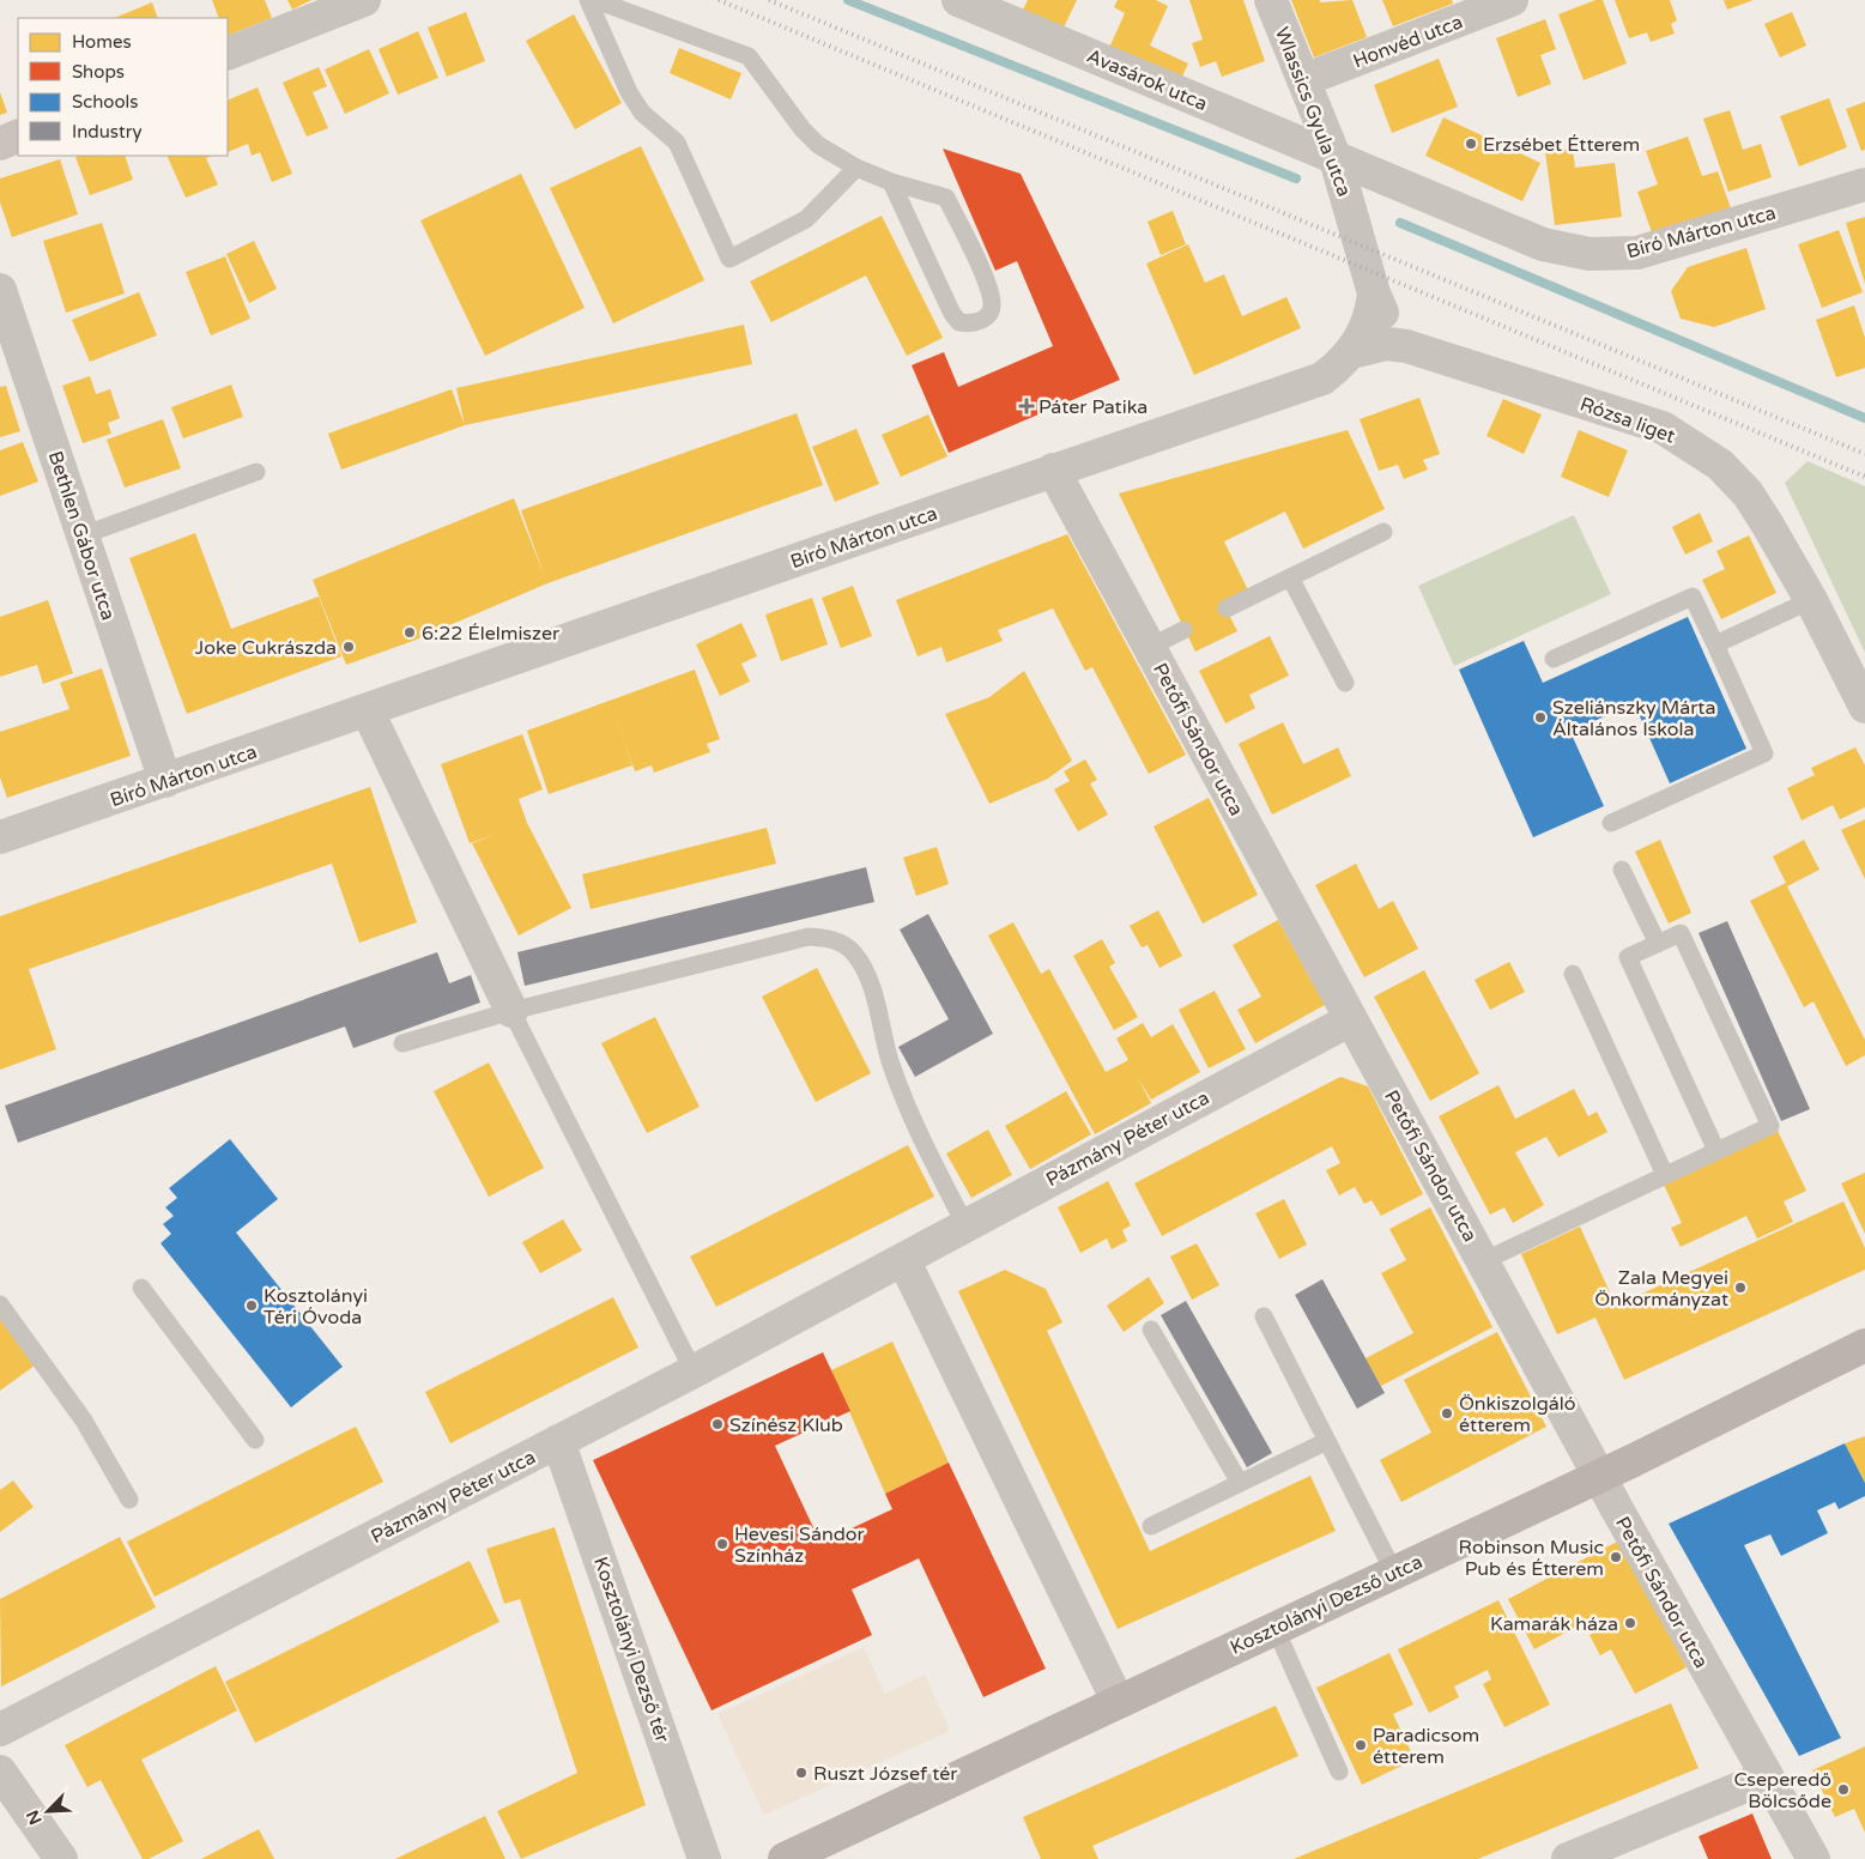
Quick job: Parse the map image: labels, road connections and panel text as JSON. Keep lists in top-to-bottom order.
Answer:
{
  "streets": {
    "main road": ["Kosztolányi Dezső utca"],
    "street": [
      "Honvéd utca",
      "Avasárok utca",
      "Wlassics Gyula utca",
      "Bíró Márton utca",
      "Rózsa liget",
      "Bethlen Gábor utca",
      "Petőfi Sándor utca",
      "Pázmány Péter utca",
      "Kosztolányi Dezső tér"
    ]
  },
  "crossings": [
    ["Honvéd utca", "Wlassics Gyula utca"],
    ["Avasárok utca", "Wlassics Gyula utca"],
    ["Avasárok utca", "Bíró Márton utca"],
    ["Wlassics Gyula utca", "Bíró Márton utca"],
    ["Wlassics Gyula utca", "Rózsa liget"],
    ["Bíró Márton utca", "Rózsa liget"],
    ["Bíró Márton utca", "Bethlen Gábor utca"],
    ["Bíró Márton utca", "Petőfi Sándor utca"],
    ["Petőfi Sándor utca", "Pázmány Péter utca"],
    ["Petőfi Sándor utca", "Kosztolányi Dezső utca"],
    ["Pázmány Péter utca", "Kosztolányi Dezső tér"]
  ],
  "places": {
    "other": [
      "Erzsébet Étterem",
      "6:22 Élelmiszer",
      "Joke Cukrászda",
      "Szeliánszky Márta Általános Iskola",
      "Zala Megyei Önkormányzat",
      "Kosztolányi Téri Óvoda",
      "Önkiszolgáló étterem",
      "Színész Klub",
      "Hevesi Sándor Színház",
      "Robinson Music Pub és Étterem",
      "Kamarák háza",
      "Paradicsom étterem",
      "Ruszt József tér",
      "Cseperedő Bölcsőde"
    ],
    "health": ["Páter Patika"]
  },
  "legend": [
    "Homes",
    "Shops",
    "Schools",
    "Industry"
  ],
  "north": "bottom left"
}
